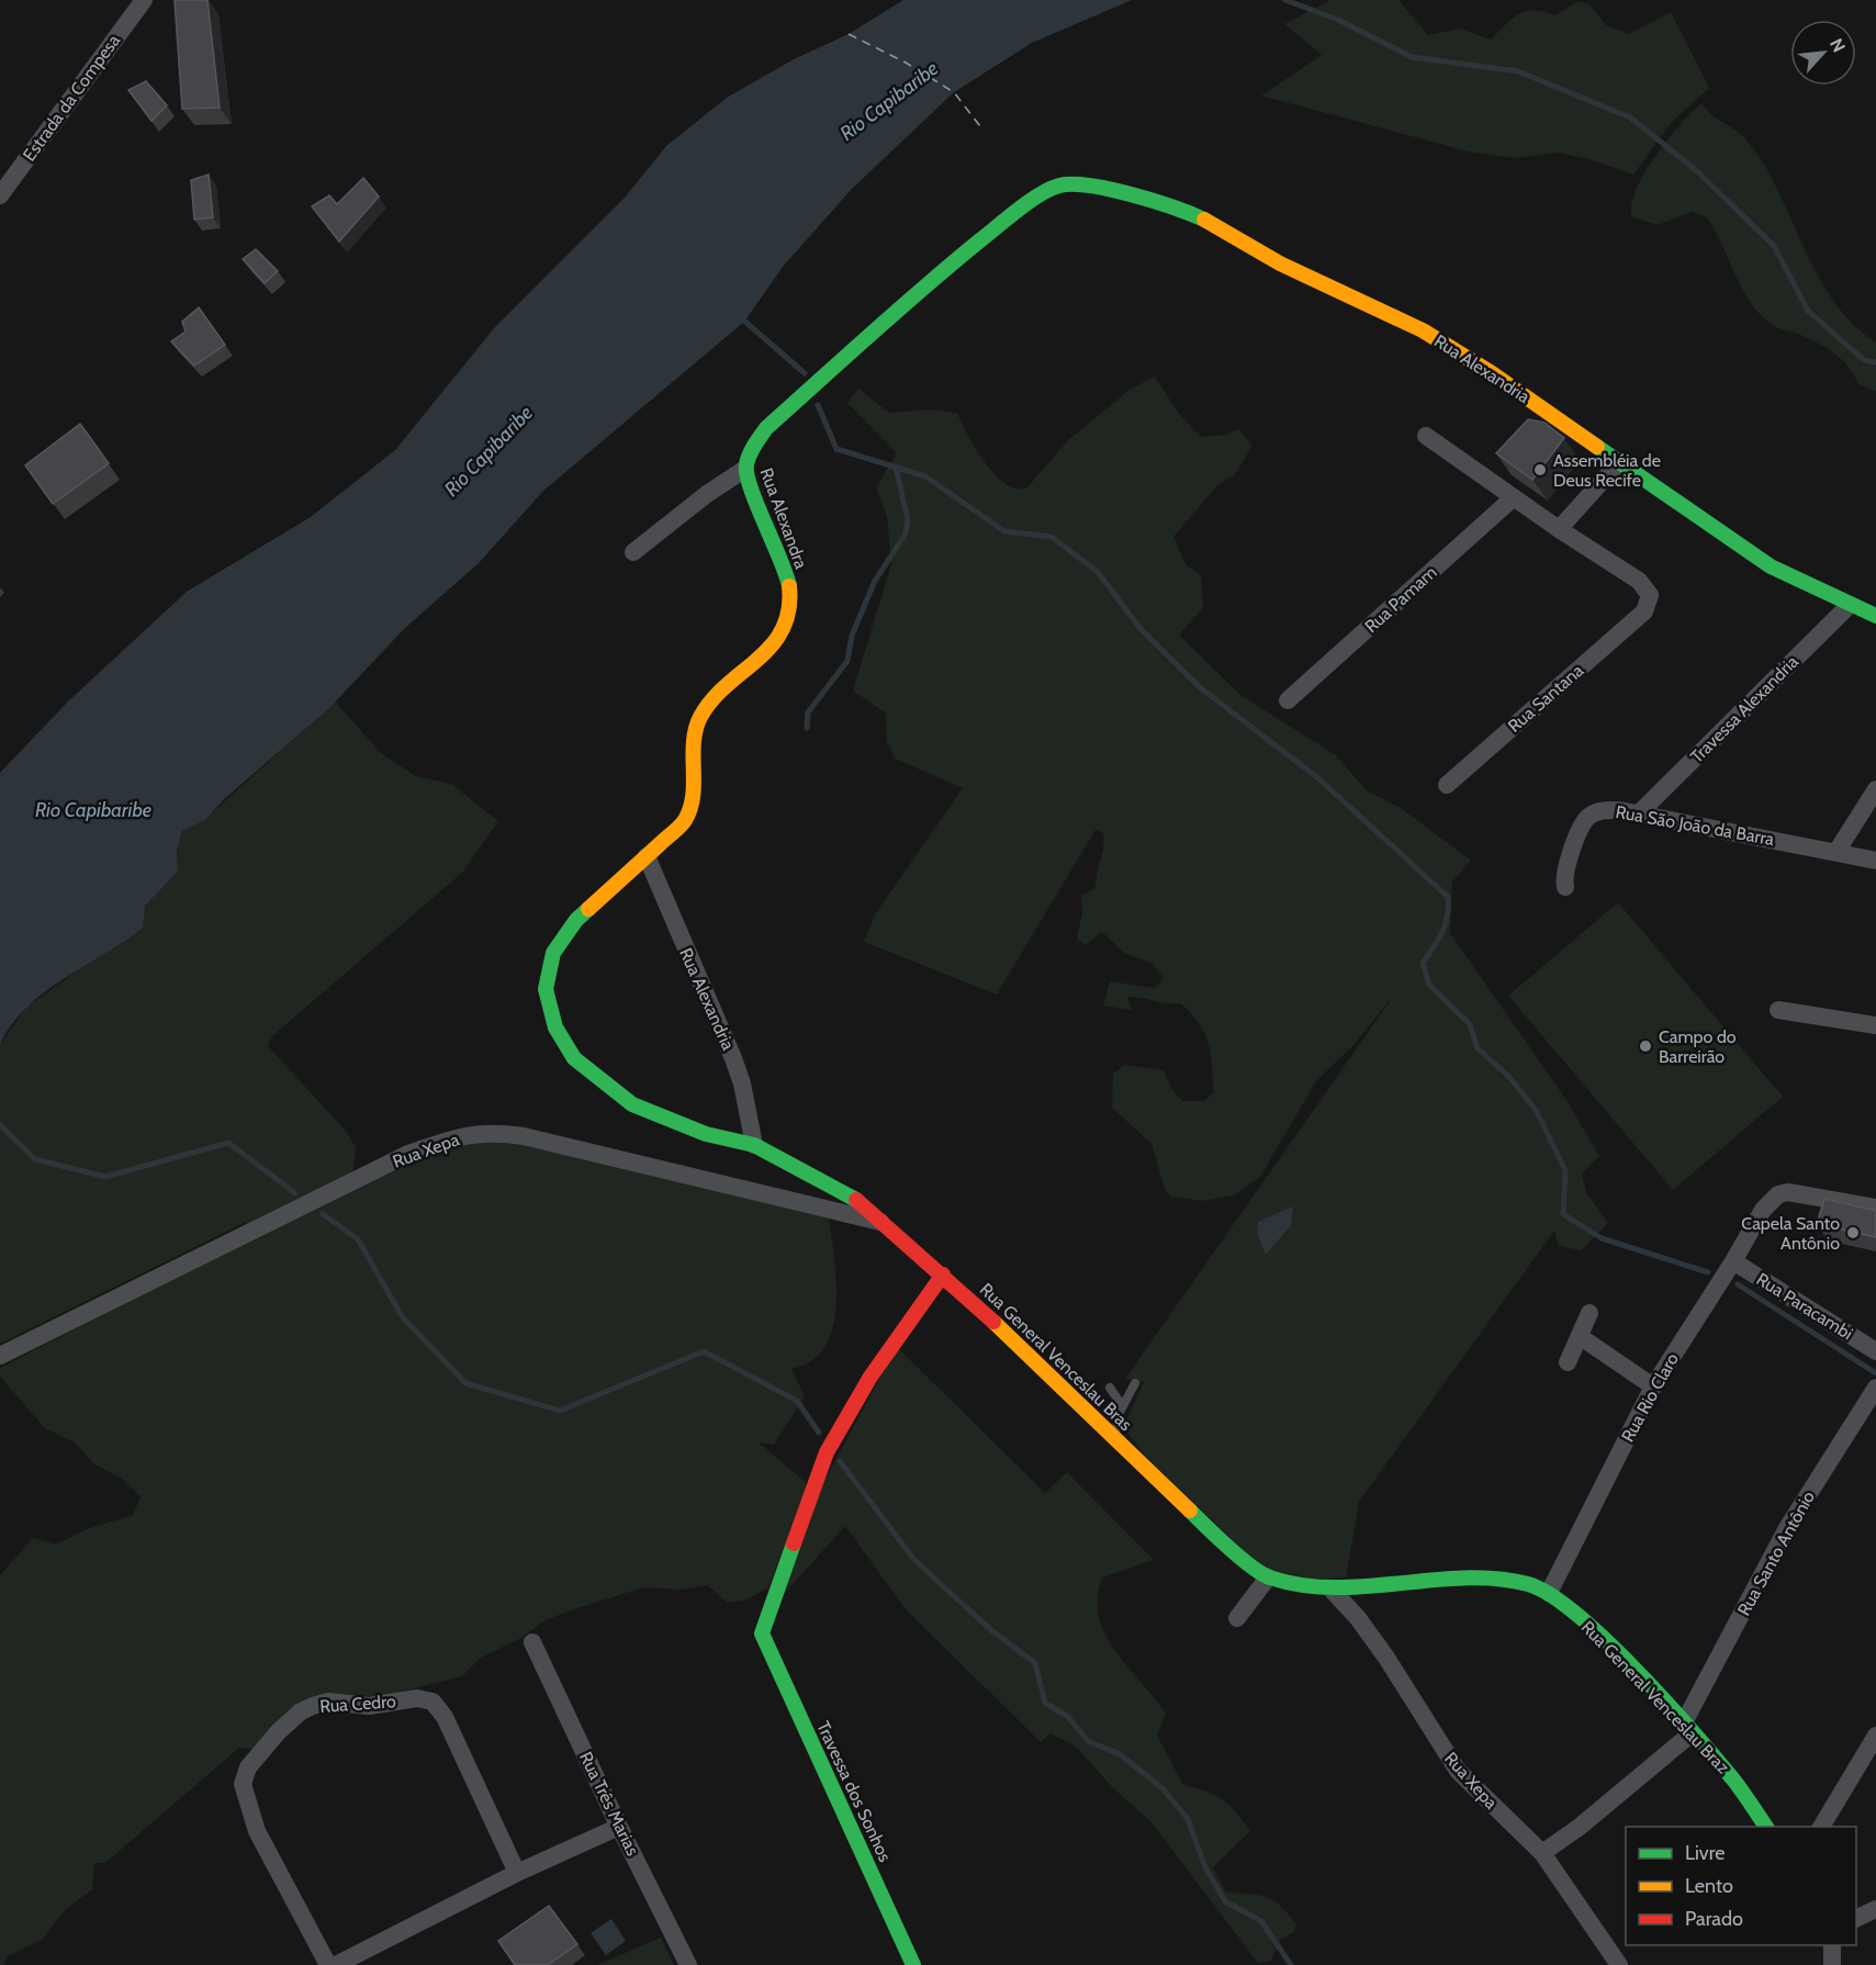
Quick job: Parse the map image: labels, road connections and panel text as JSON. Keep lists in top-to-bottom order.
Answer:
{
  "streets": {
    "street": [
      "Estrada da Compesa",
      "Rua Alexandria",
      "Rua Alexandra",
      "Rua Pamam",
      "Rua Santana",
      "Travessa Alexandria",
      "Rua São João da Barra",
      "Rua Xepa",
      "Rua Paracambi",
      "Rua General Venceslau Bras",
      "Rua Rio Claro",
      "Rua Santo Antônio",
      "Rua General Venceslau Braz",
      "Rua Cedro",
      "Travessa dos Sonhos",
      "Rua Três Marias"
    ]
  },
  "crossings": [
    ["Rua Alexandria", "Rua Alexandra"],
    ["Rua Alexandria", "Travessa Alexandria"],
    ["Rua Alexandria", "Rua General Venceslau Bras"],
    ["Rua Alexandra", "Rua General Venceslau Bras"],
    ["Travessa Alexandria", "Rua São João da Barra"],
    ["Rua Xepa", "Rua General Venceslau Bras"],
    ["Rua Xepa", "Rua General Venceslau Braz"],
    ["Rua Paracambi", "Rua Rio Claro"],
    ["Rua General Venceslau Bras", "Rua General Venceslau Braz"],
    ["Rua General Venceslau Bras", "Travessa dos Sonhos"],
    ["Rua Rio Claro", "Rua General Venceslau Braz"],
    ["Rua Santo Antônio", "Rua General Venceslau Braz"]
  ],
  "water": ["Rio Capibaribe"],
  "places": ["Assembléia de Deus Recife", "Campo do Barreirão", "Capela Santo Antônio"],
  "legend": ["Livre", "Lento", "Parado"],
  "north": "top right"
}
